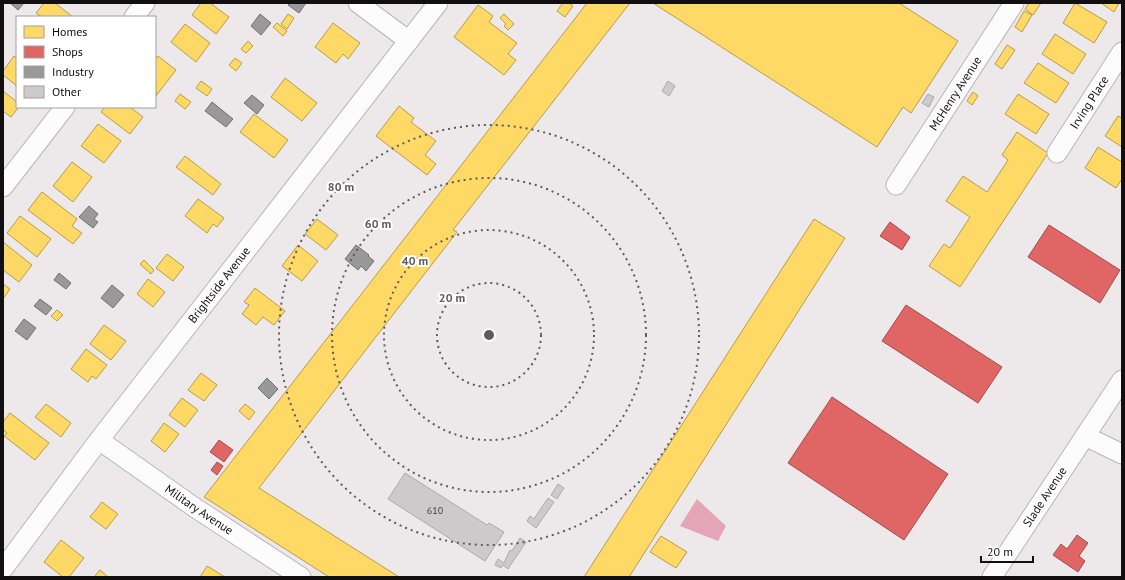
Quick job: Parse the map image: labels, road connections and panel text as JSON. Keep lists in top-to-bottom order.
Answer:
{
  "streets": {
    "street": [
      "McHenry Avenue",
      "Irving Place",
      "Brightside Avenue",
      "Slade Avenue",
      "Military Avenue"
    ]
  },
  "crossings": [
    ["Brightside Avenue", "Military Avenue"]
  ],
  "house_numbers": ["610"],
  "legend": [
    "Homes",
    "Shops",
    "Industry",
    "Other"
  ],
  "scale_bar": "20 m",
  "rings": [
    "80 m",
    "60 m",
    "40 m",
    "20 m"
  ]
}
